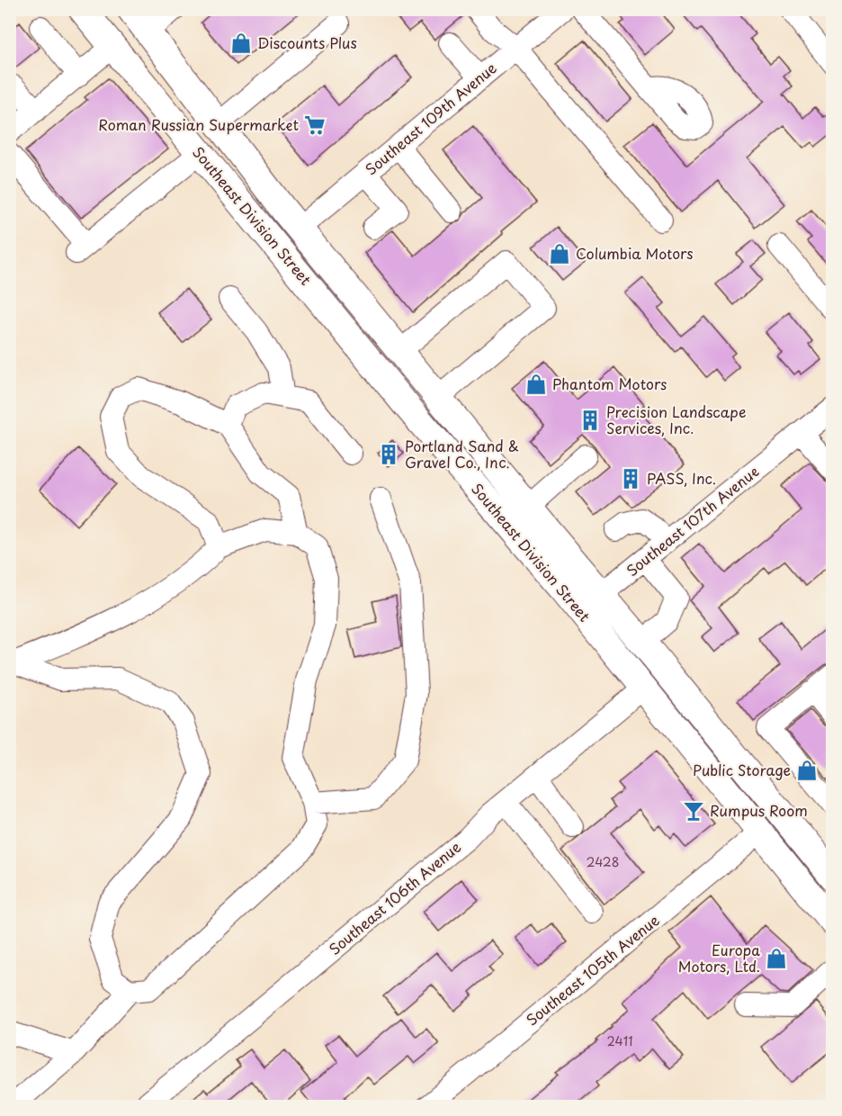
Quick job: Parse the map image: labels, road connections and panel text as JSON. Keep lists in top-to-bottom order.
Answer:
{
  "streets": {
    "main road": ["Southeast Division Street"],
    "street": [
      "Southeast 109th Avenue",
      "Southeast 107th Avenue",
      "Southeast 106th Avenue",
      "Southeast 105th Avenue"
    ]
  },
  "crossings": [
    ["Southeast 109th Avenue", "Southeast Division Street"],
    ["Southeast Division Street", "Southeast 107th Avenue"],
    ["Southeast Division Street", "Southeast 106th Avenue"],
    ["Southeast Division Street", "Southeast 105th Avenue"]
  ],
  "places": {
    "shop": [
      "Discounts Plus",
      "Columbia Motors",
      "Phantom Motors",
      "Public Storage",
      "Europa Motors, Ltd."
    ],
    "supermarket": ["Roman Russian Supermarket"],
    "building": ["Precision Landscape Services, Inc.", "Portland Sand & Gravel Co., Inc.", "PASS, Inc."],
    "bar": ["Rumpus Room"]
  },
  "house_numbers": ["2428", "2411"]
}
